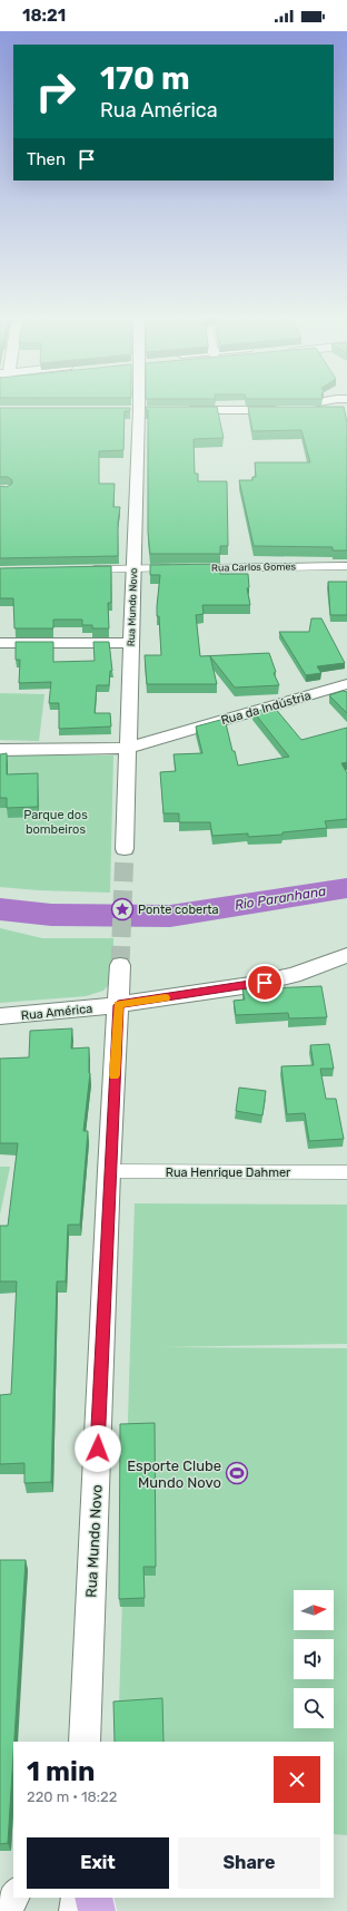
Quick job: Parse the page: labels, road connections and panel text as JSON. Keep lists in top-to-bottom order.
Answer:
{
  "streets": {
    "main road": ["Rua Mundo Novo", "Rua da Indústria", "Rua América"],
    "street": ["Rua Carlos Gomes", "Rua Henrique Dahmer"]
  },
  "crossings": [
    ["Rua Carlos Gomes", "Rua Mundo Novo"],
    ["Rua Mundo Novo", "Rua da Indústria"],
    ["Rua Mundo Novo", "Rua América"],
    ["Rua Mundo Novo", "Rua Henrique Dahmer"]
  ],
  "water": ["Rio Paranhana"],
  "parks": ["Parque dos bombeiros"],
  "places": {
    "place": ["Ponte coberta"],
    "sports": ["Esporte Clube Mundo Novo"]
  },
  "north": "right",
  "page": {
    "status": "18:21",
    "turn": ["170 m", "Rua América"],
    "then": "Then",
    "heading": ["1 min", "220 m · 18:22"],
    "buttons": ["Exit", "Share"]
  }
}
